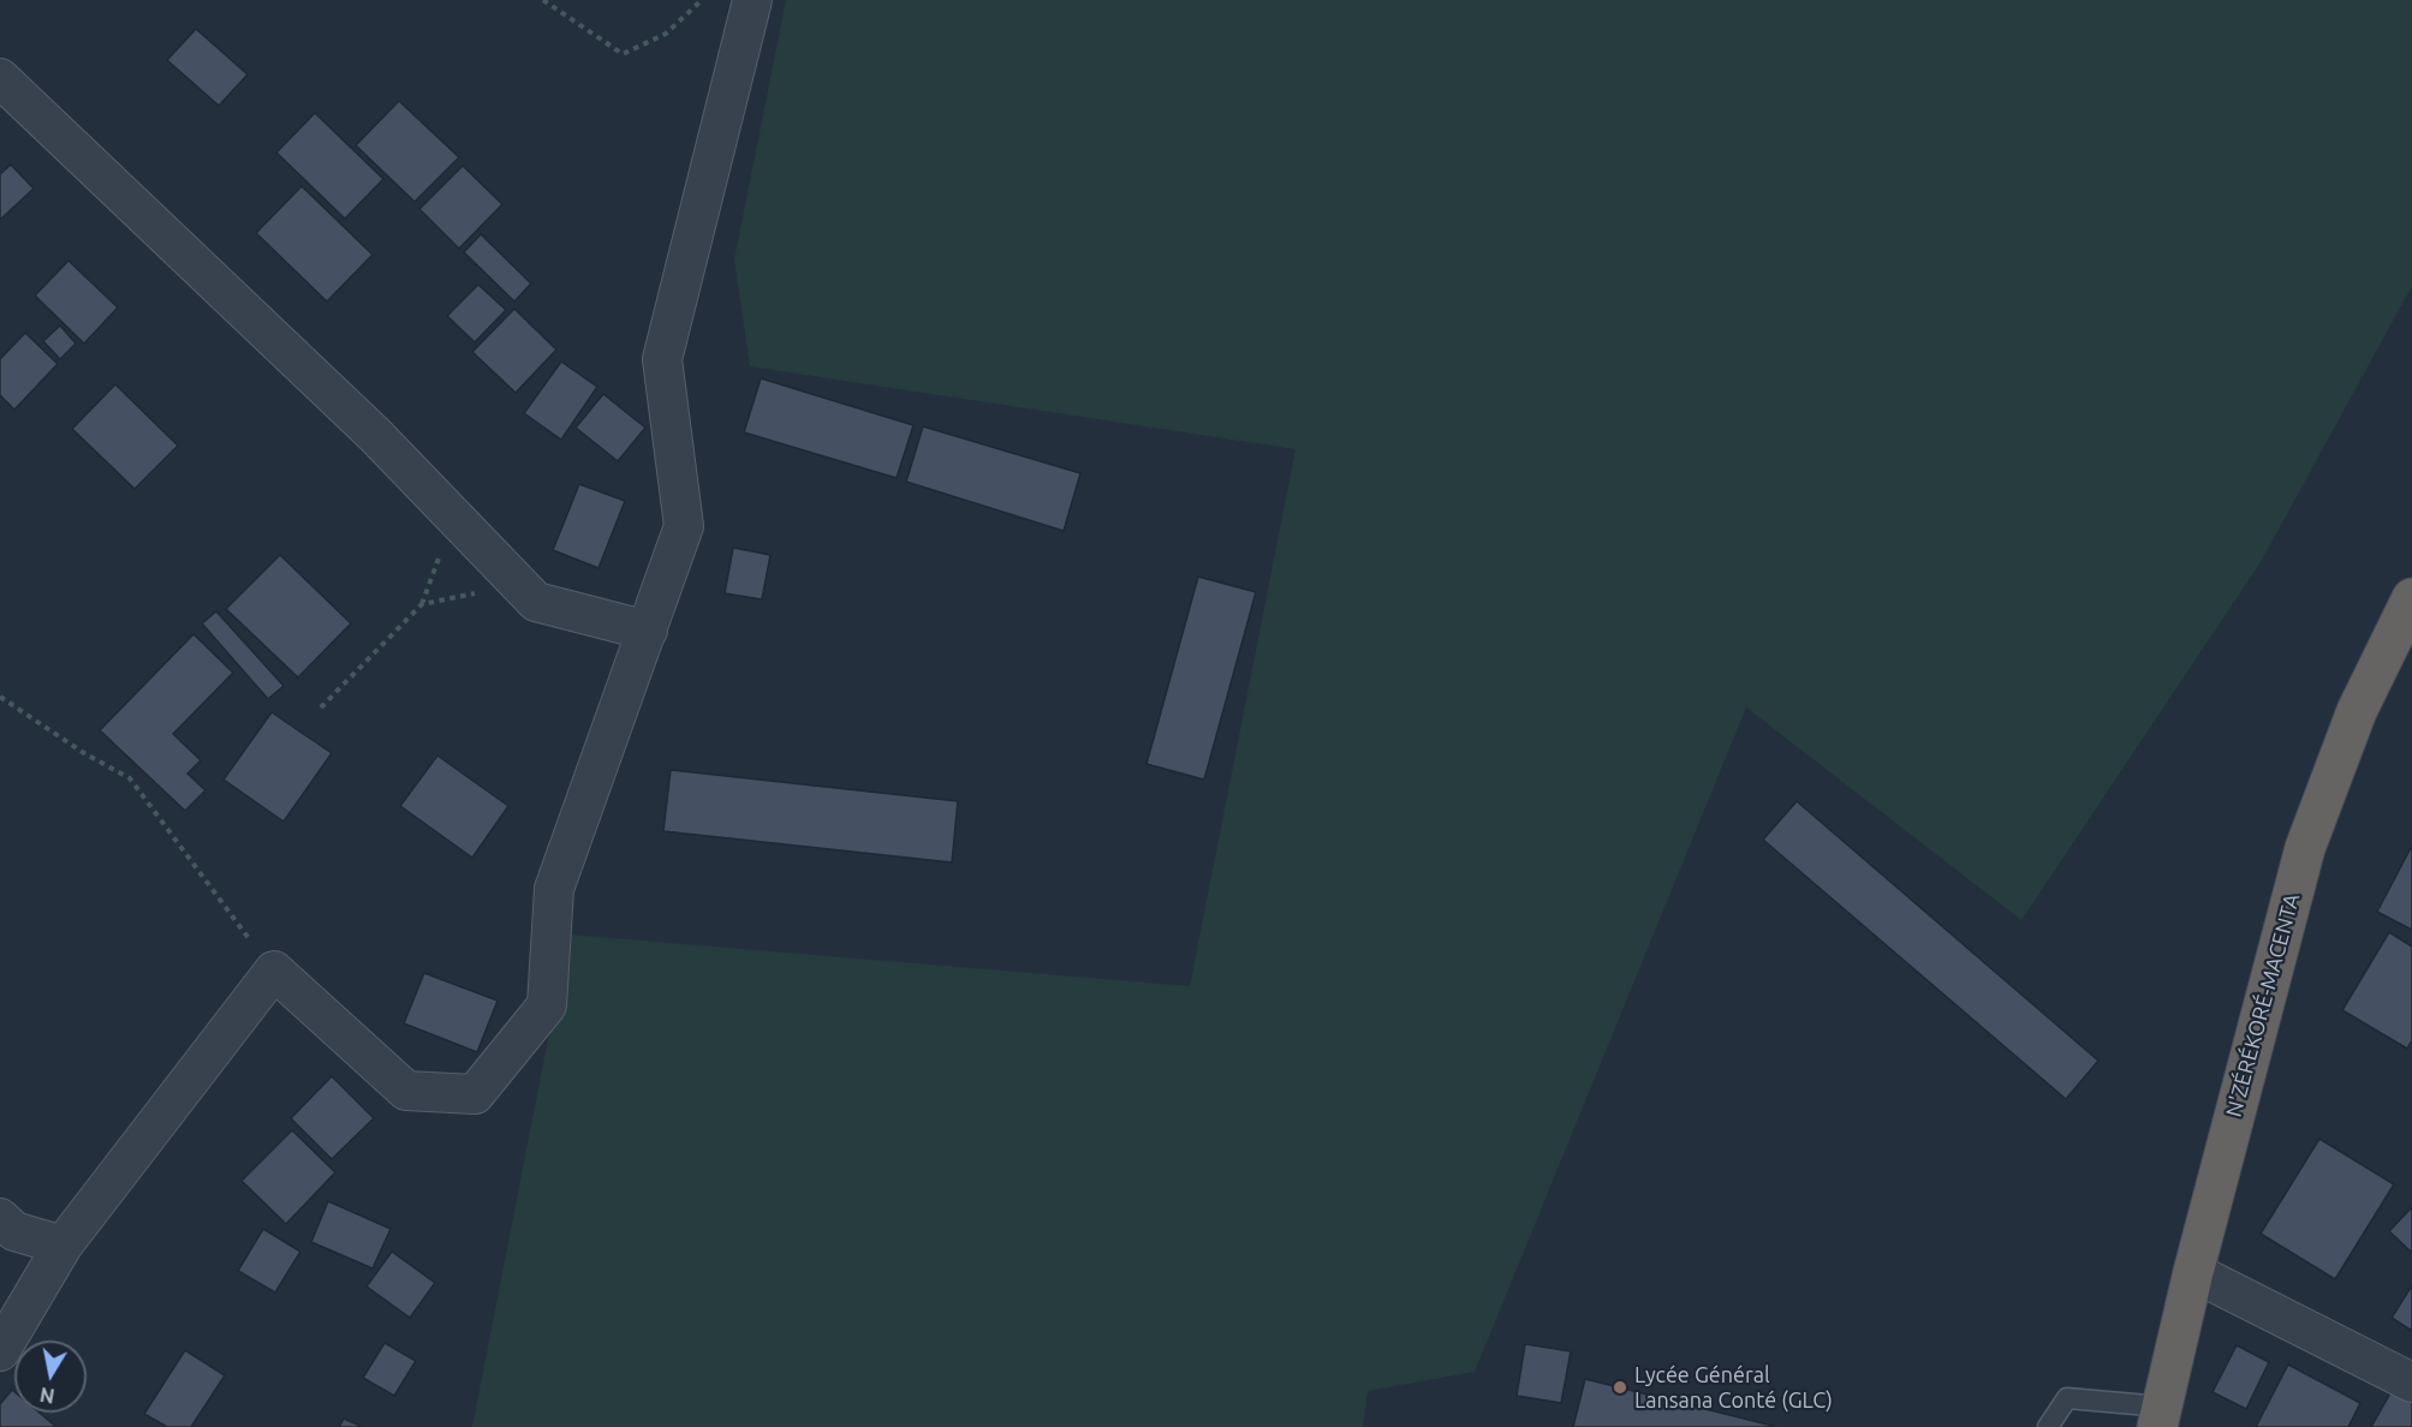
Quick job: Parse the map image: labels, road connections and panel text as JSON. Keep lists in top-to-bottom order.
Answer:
{
  "streets": {
    "highway": ["N'ZÉRÉKORÉ-MACENTA"]
  },
  "places": ["Lycée Général Lansana Conté (GLC)"],
  "north": "bottom"
}
